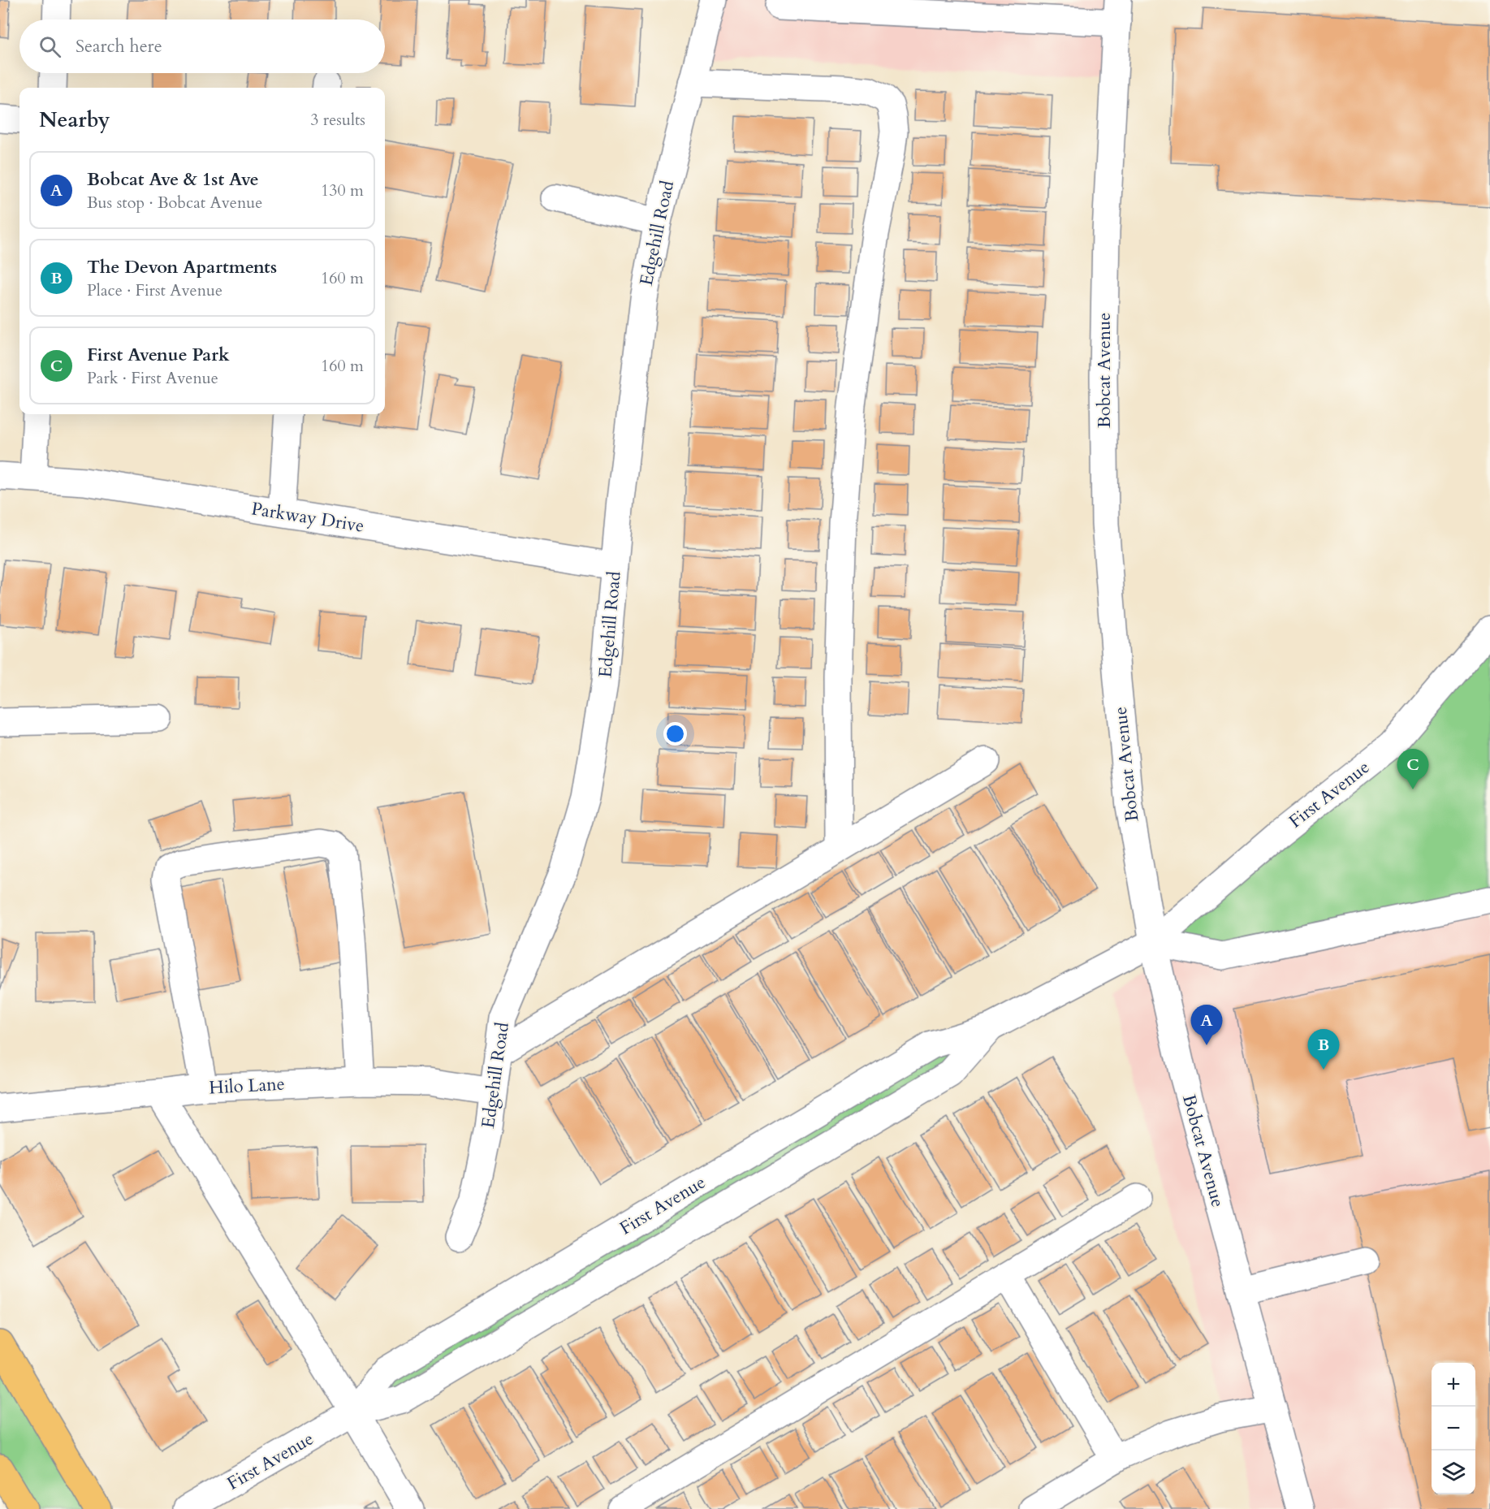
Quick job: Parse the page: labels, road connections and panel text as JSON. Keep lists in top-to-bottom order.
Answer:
{
  "streets": {
    "street": [
      "Edgehill Road",
      "Bobcat Avenue",
      "Parkway Drive",
      "First Avenue",
      "Hilo Lane"
    ]
  },
  "crossings": [
    ["Edgehill Road", "Parkway Drive"],
    ["Edgehill Road", "Hilo Lane"],
    ["Bobcat Avenue", "First Avenue"]
  ],
  "page": {
    "search": "Search here",
    "heading": ["Nearby", "3 results"],
    "list": [
      {
        "mark": "A",
        "name": "Bobcat Ave & 1st Ave",
        "note": "Bus stop · Bobcat Avenue",
        "value": "130 m"
      },
      {
        "mark": "B",
        "name": "The Devon Apartments",
        "note": "Place · First Avenue",
        "value": "160 m"
      },
      {
        "mark": "C",
        "name": "First Avenue Park",
        "note": "Park · First Avenue",
        "value": "160 m"
      }
    ],
    "pins": ["C", "A", "B"],
    "map_buttons": ["+", "−"]
  }
}
